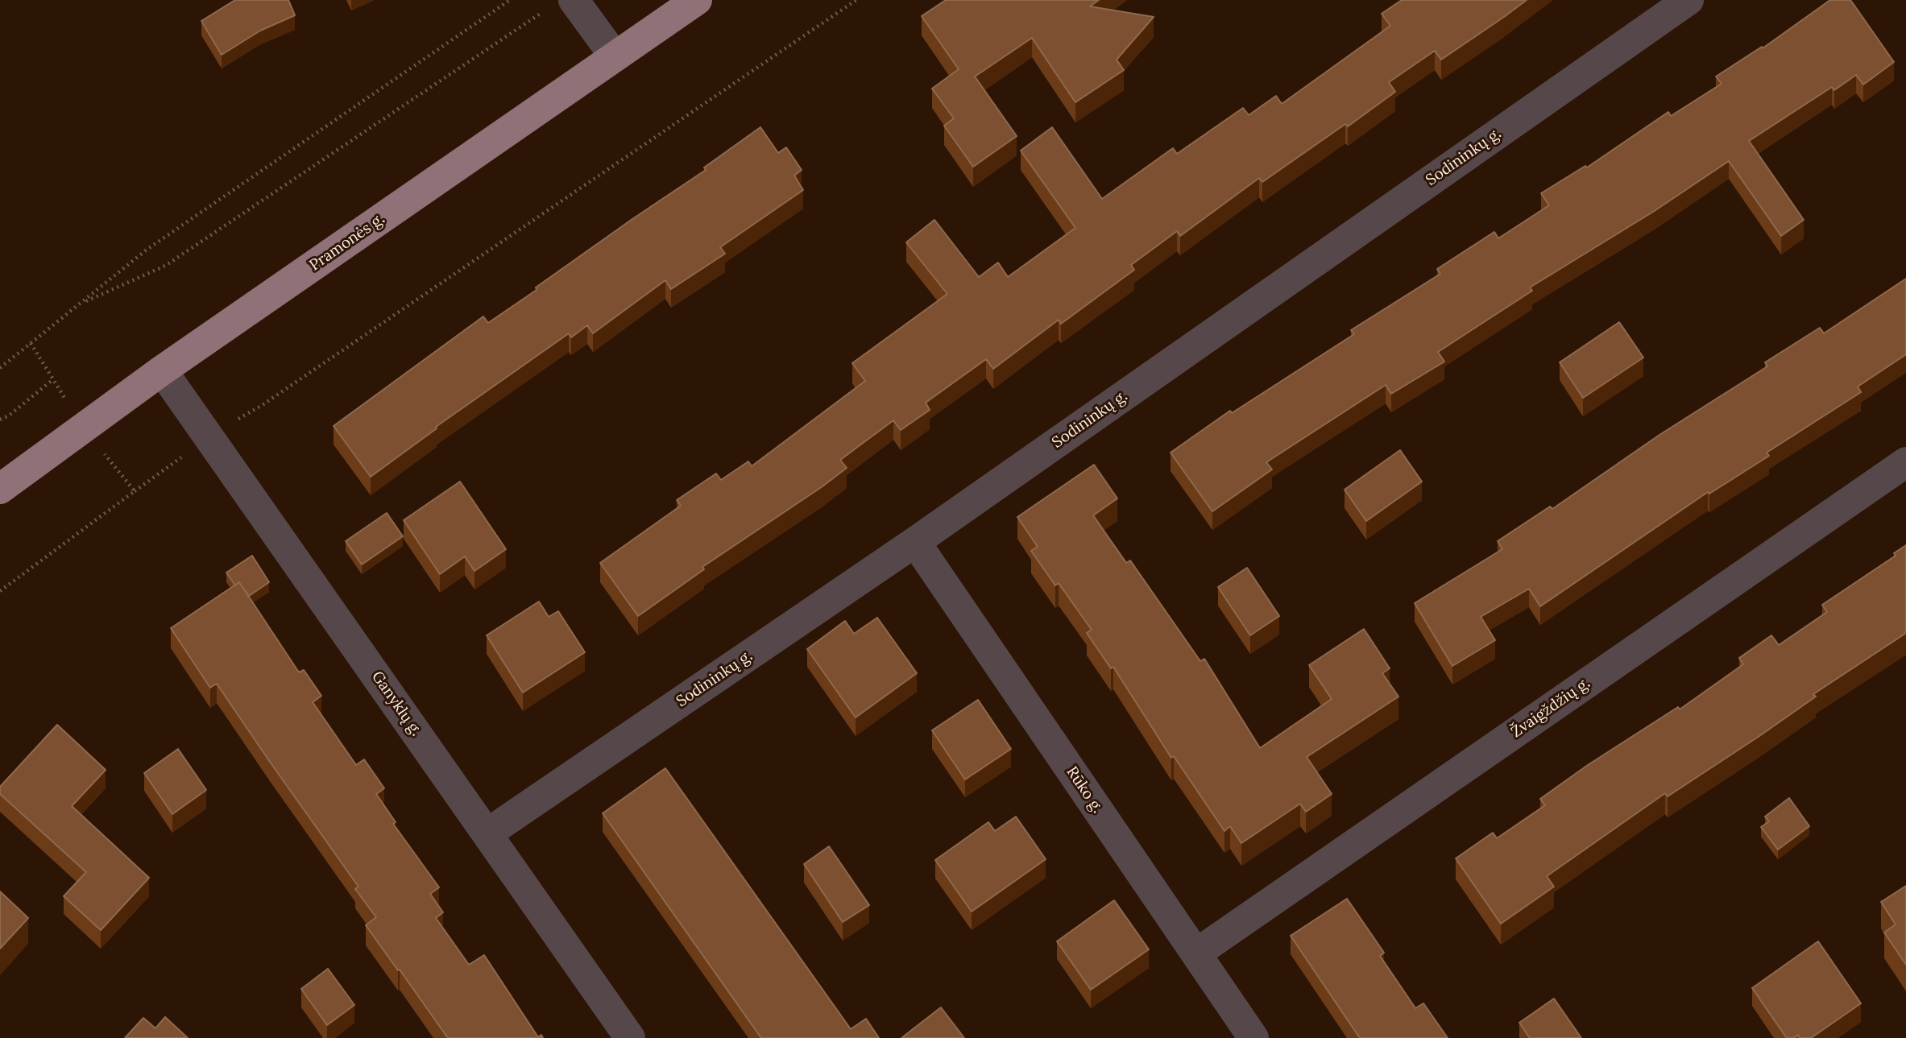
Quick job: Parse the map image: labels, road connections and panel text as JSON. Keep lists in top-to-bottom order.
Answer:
{
  "streets": {
    "main road": ["Pramonės g."],
    "street": [
      "Sodininkų g.",
      "Ganyklų g.",
      "Žvaigždžių g.",
      "Rūko g."
    ]
  },
  "crossings": [
    ["Sodininkų g.", "Ganyklų g."],
    ["Sodininkų g.", "Rūko g."],
    ["Pramonės g.", "Ganyklų g."],
    ["Žvaigždžių g.", "Rūko g."]
  ]
}
